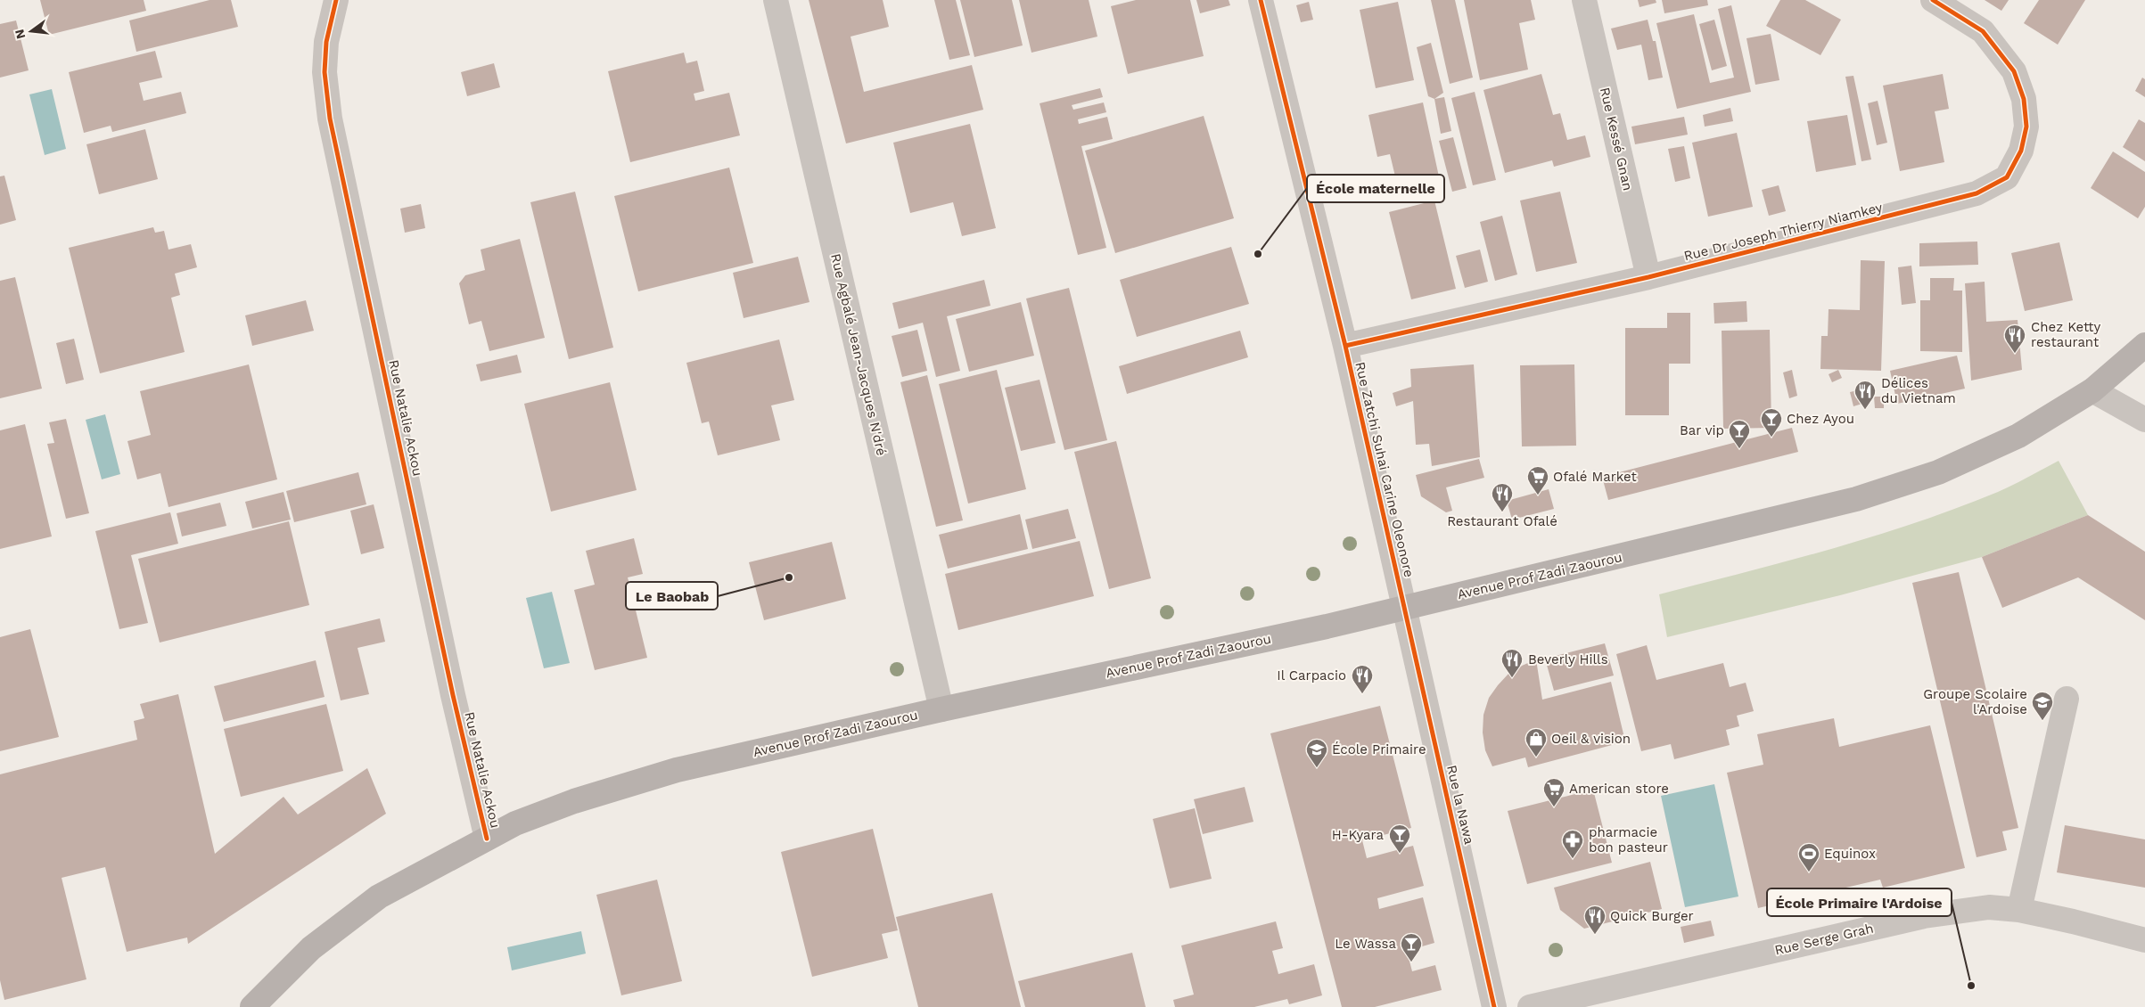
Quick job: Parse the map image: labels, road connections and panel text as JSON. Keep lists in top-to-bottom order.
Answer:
{
  "streets": {
    "main road": ["Avenue Prof Zadi Zaourou"],
    "street": [
      "Rue Kessé Gnan",
      "Rue Dr Joseph Thierry Niamkey",
      "Rue Agbalé Jean-Jacques N'dré",
      "Rue Natalie Ackou",
      "Rue Zatchi Suhai Carine Oleonore",
      "Rue la Nawa",
      "Rue Serge Grah"
    ]
  },
  "crossings": [
    ["Rue Kessé Gnan", "Rue Dr Joseph Thierry Niamkey"],
    ["Rue Dr Joseph Thierry Niamkey", "Rue Zatchi Suhai Carine Oleonore"],
    ["Rue Agbalé Jean-Jacques N'dré", "Avenue Prof Zadi Zaourou"],
    ["Rue Natalie Ackou", "Avenue Prof Zadi Zaourou"],
    ["Rue Zatchi Suhai Carine Oleonore", "Avenue Prof Zadi Zaourou"],
    ["Rue Zatchi Suhai Carine Oleonore", "Rue la Nawa"],
    ["Avenue Prof Zadi Zaourou", "Rue la Nawa"]
  ],
  "places": {
    "other": ["École maternelle", "Le Baobab", "École Primaire l'Ardoise"],
    "restaurant": [
      "Chez Ketty restaurant",
      "Délices du Vietnam",
      "Restaurant Ofalé",
      "Beverly Hills",
      "Il Carpacio",
      "Quick Burger"
    ],
    "bar": [
      "Chez Ayou",
      "Bar vip",
      "H-Kyara",
      "Le Wassa"
    ],
    "supermarket": ["Ofalé Market", "American store"],
    "school or university": ["Groupe Scolaire l'Ardoise", "École Primaire"],
    "shop": ["Oeil & vision"],
    "pharmacy": ["pharmacie bon pasteur"],
    "sports": ["Equinox"]
  },
  "north": "left"
}
